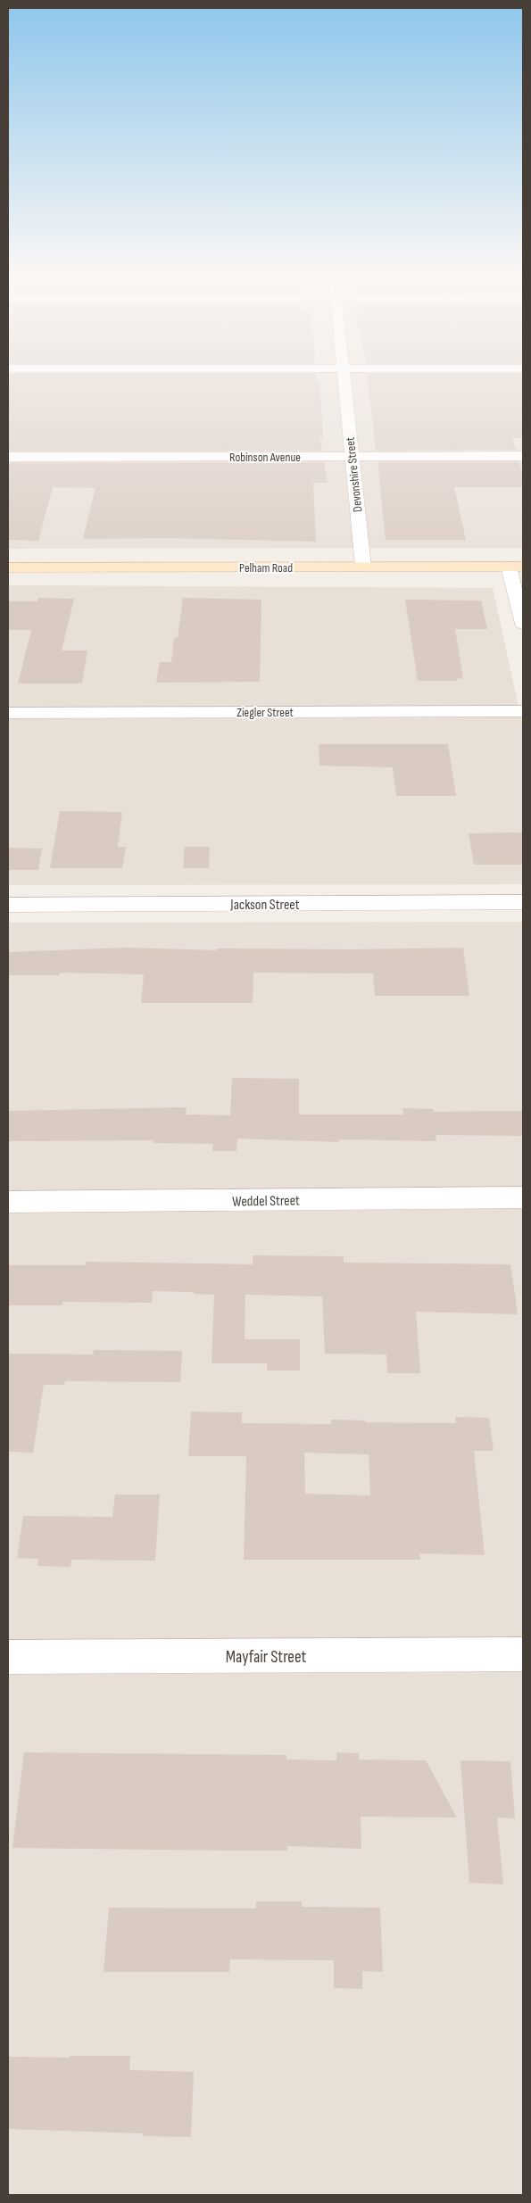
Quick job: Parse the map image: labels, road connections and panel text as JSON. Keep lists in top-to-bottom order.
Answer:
{
  "streets": {
    "main road": ["Pelham Road"],
    "street": [
      "Robinson Avenue",
      "Devonshire Street",
      "Ziegler Street",
      "Jackson Street",
      "Weddel Street",
      "Mayfair Street"
    ]
  },
  "crossings": [
    ["Robinson Avenue", "Devonshire Street"],
    ["Devonshire Street", "Pelham Road"]
  ]
}
